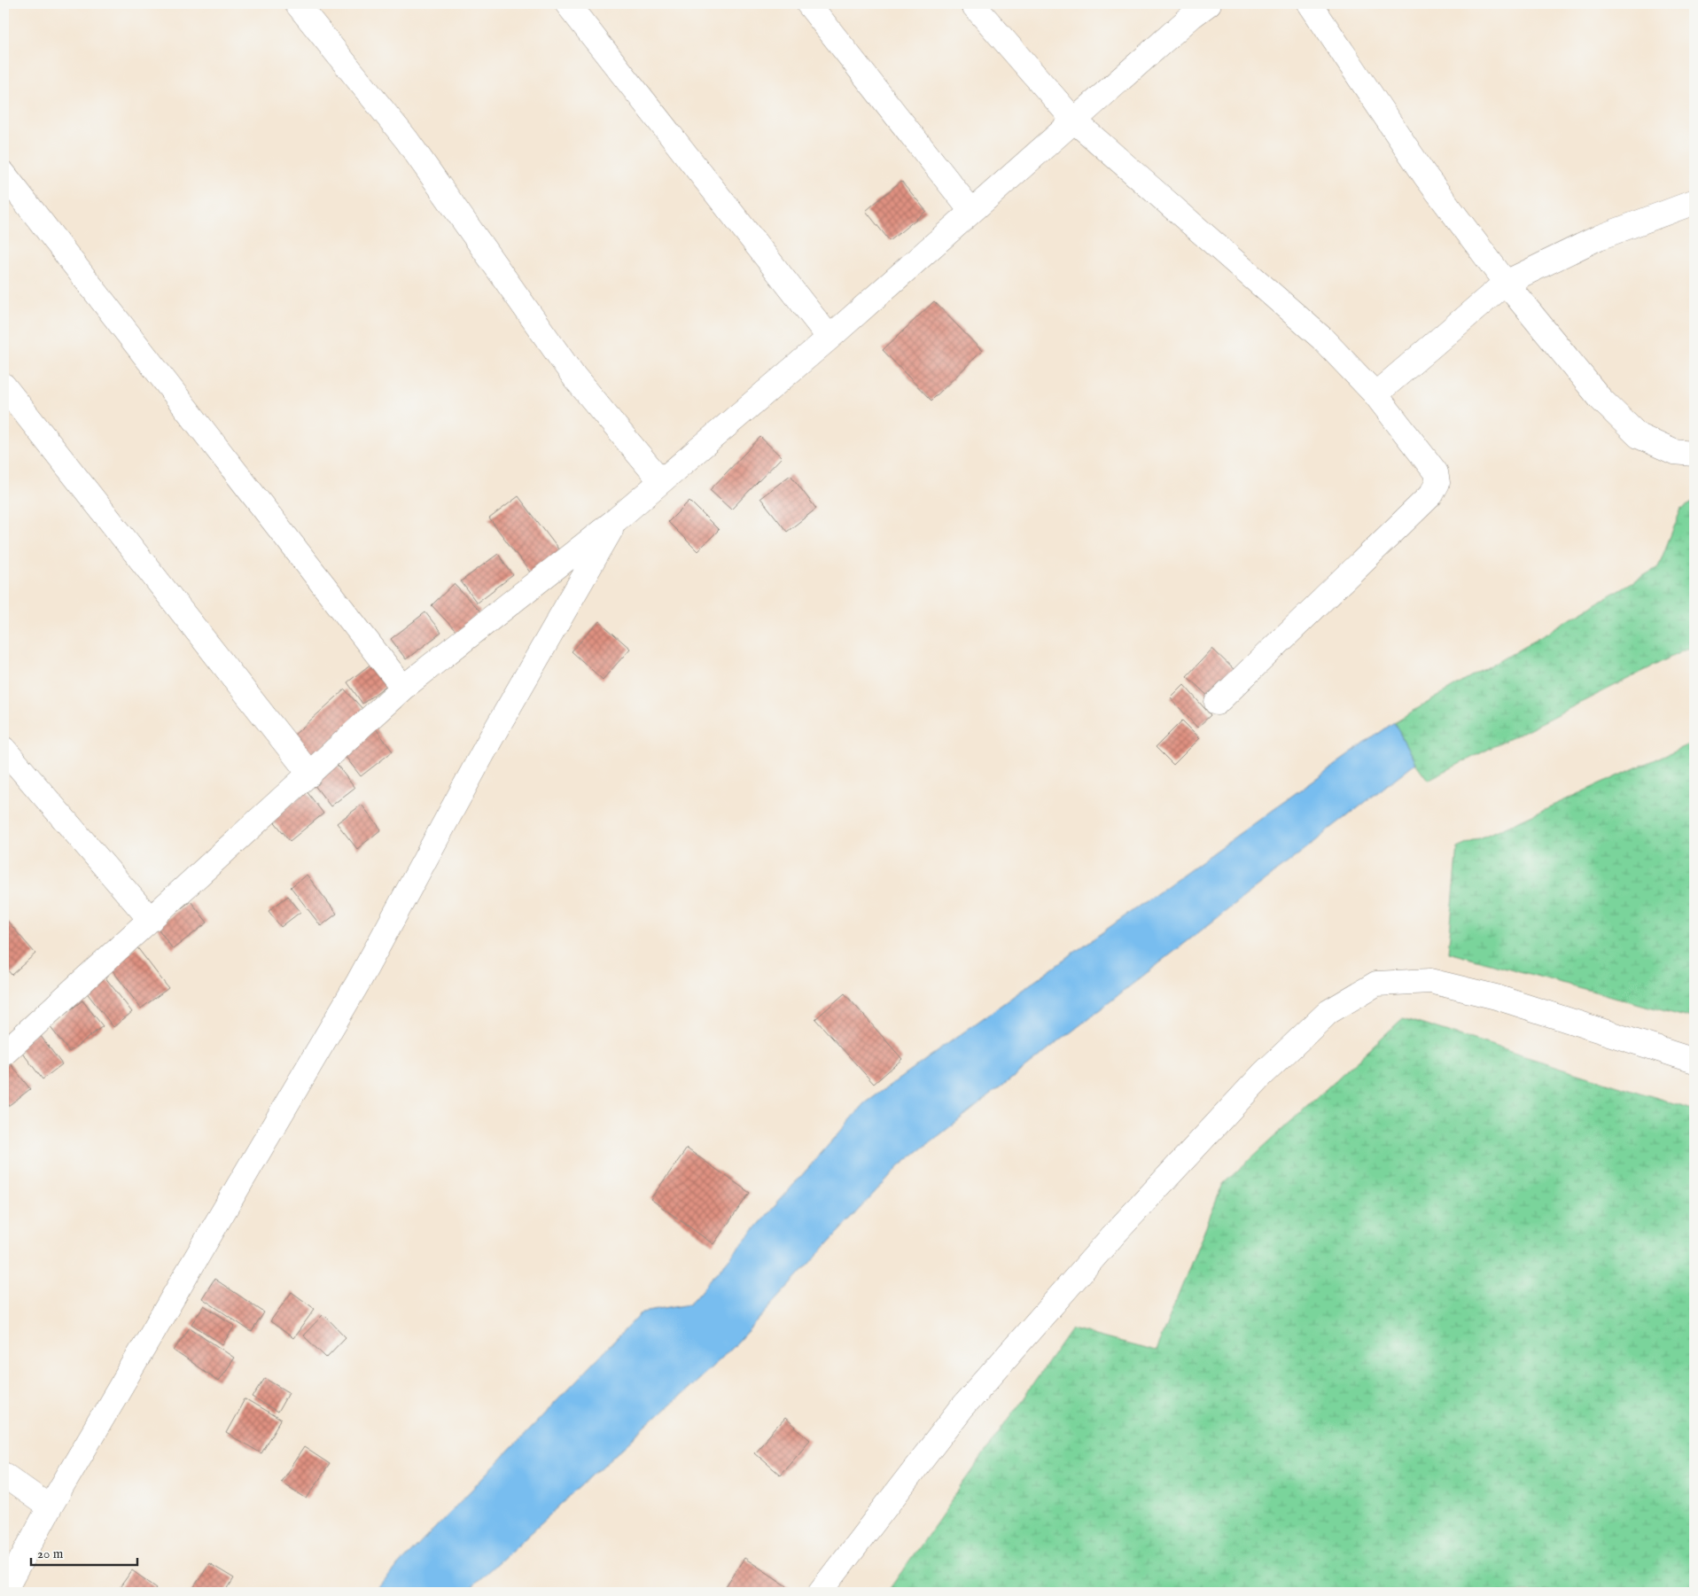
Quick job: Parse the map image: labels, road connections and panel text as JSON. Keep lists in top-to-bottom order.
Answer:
{
  "scale_bar": "20 m"
}
